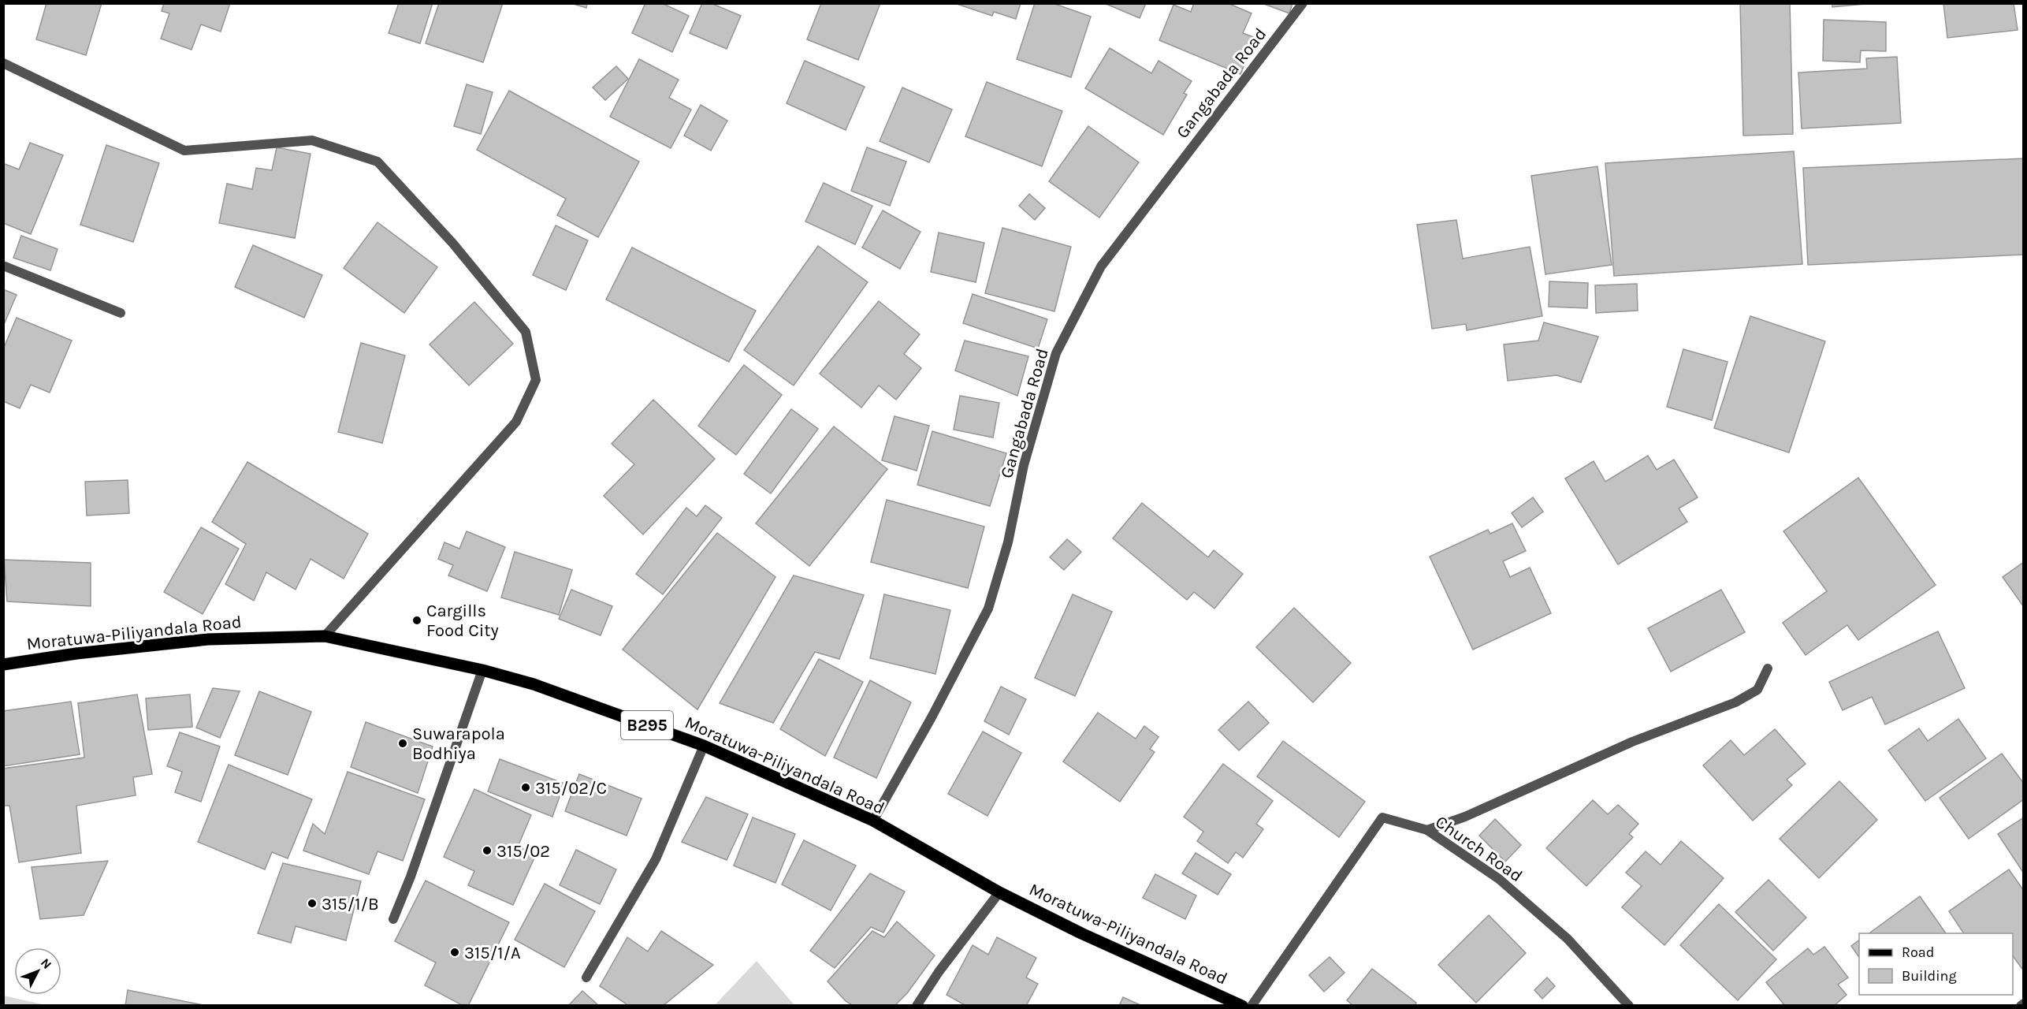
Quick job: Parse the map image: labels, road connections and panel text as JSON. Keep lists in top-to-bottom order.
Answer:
{
  "streets": {
    "main road": ["Moratuwa-Piliyandala Road", "B295"],
    "street": ["Gangabada Road", "Church Road"]
  },
  "crossings": [
    ["Gangabada Road", "Moratuwa-Piliyandala Road"]
  ],
  "places": [
    "Cargills Food City",
    "Suwarapola Bodhiya",
    "315/02/C",
    "315/02",
    "315/1/B",
    "315/1/A"
  ],
  "legend": ["Road", "Building"],
  "north": "top right"
}
